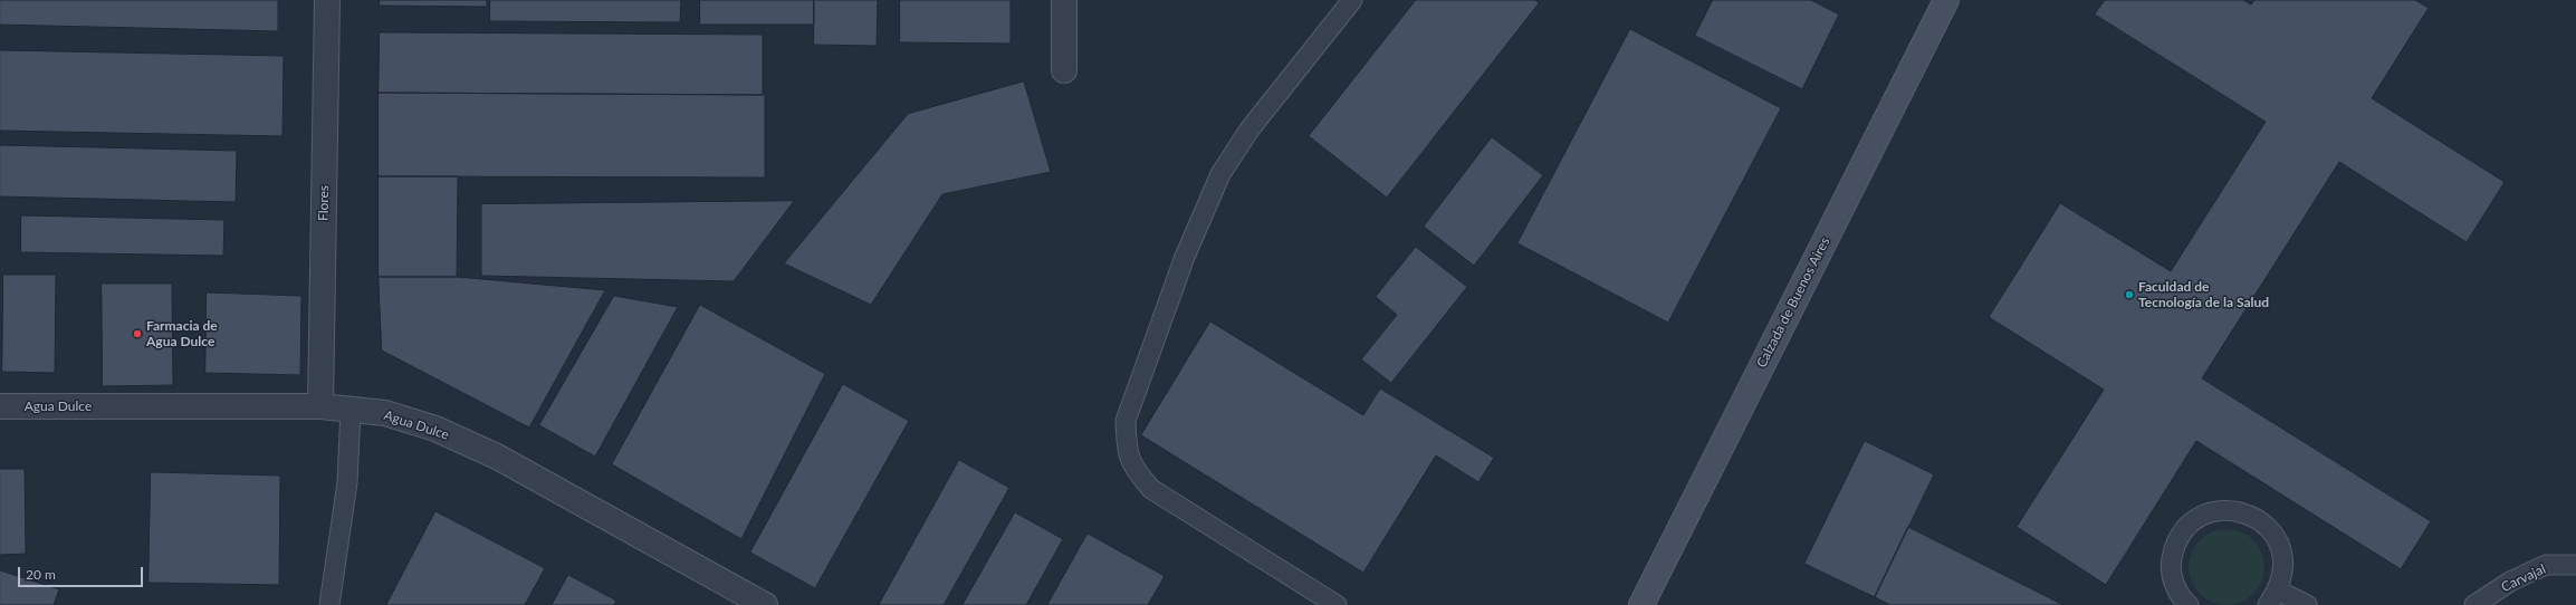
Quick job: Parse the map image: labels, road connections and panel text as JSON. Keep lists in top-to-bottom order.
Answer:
{
  "streets": {
    "street": ["Flores", "Calzada de Buenos Aires", "Agua Dulce"],
    "lane": ["Carvajal"]
  },
  "crossings": [
    ["Flores", "Agua Dulce"]
  ],
  "places": ["Faculdad de Tecnología de la Salud", "Farmacia de Agua Dulce"],
  "scale_bar": "20 m"
}
